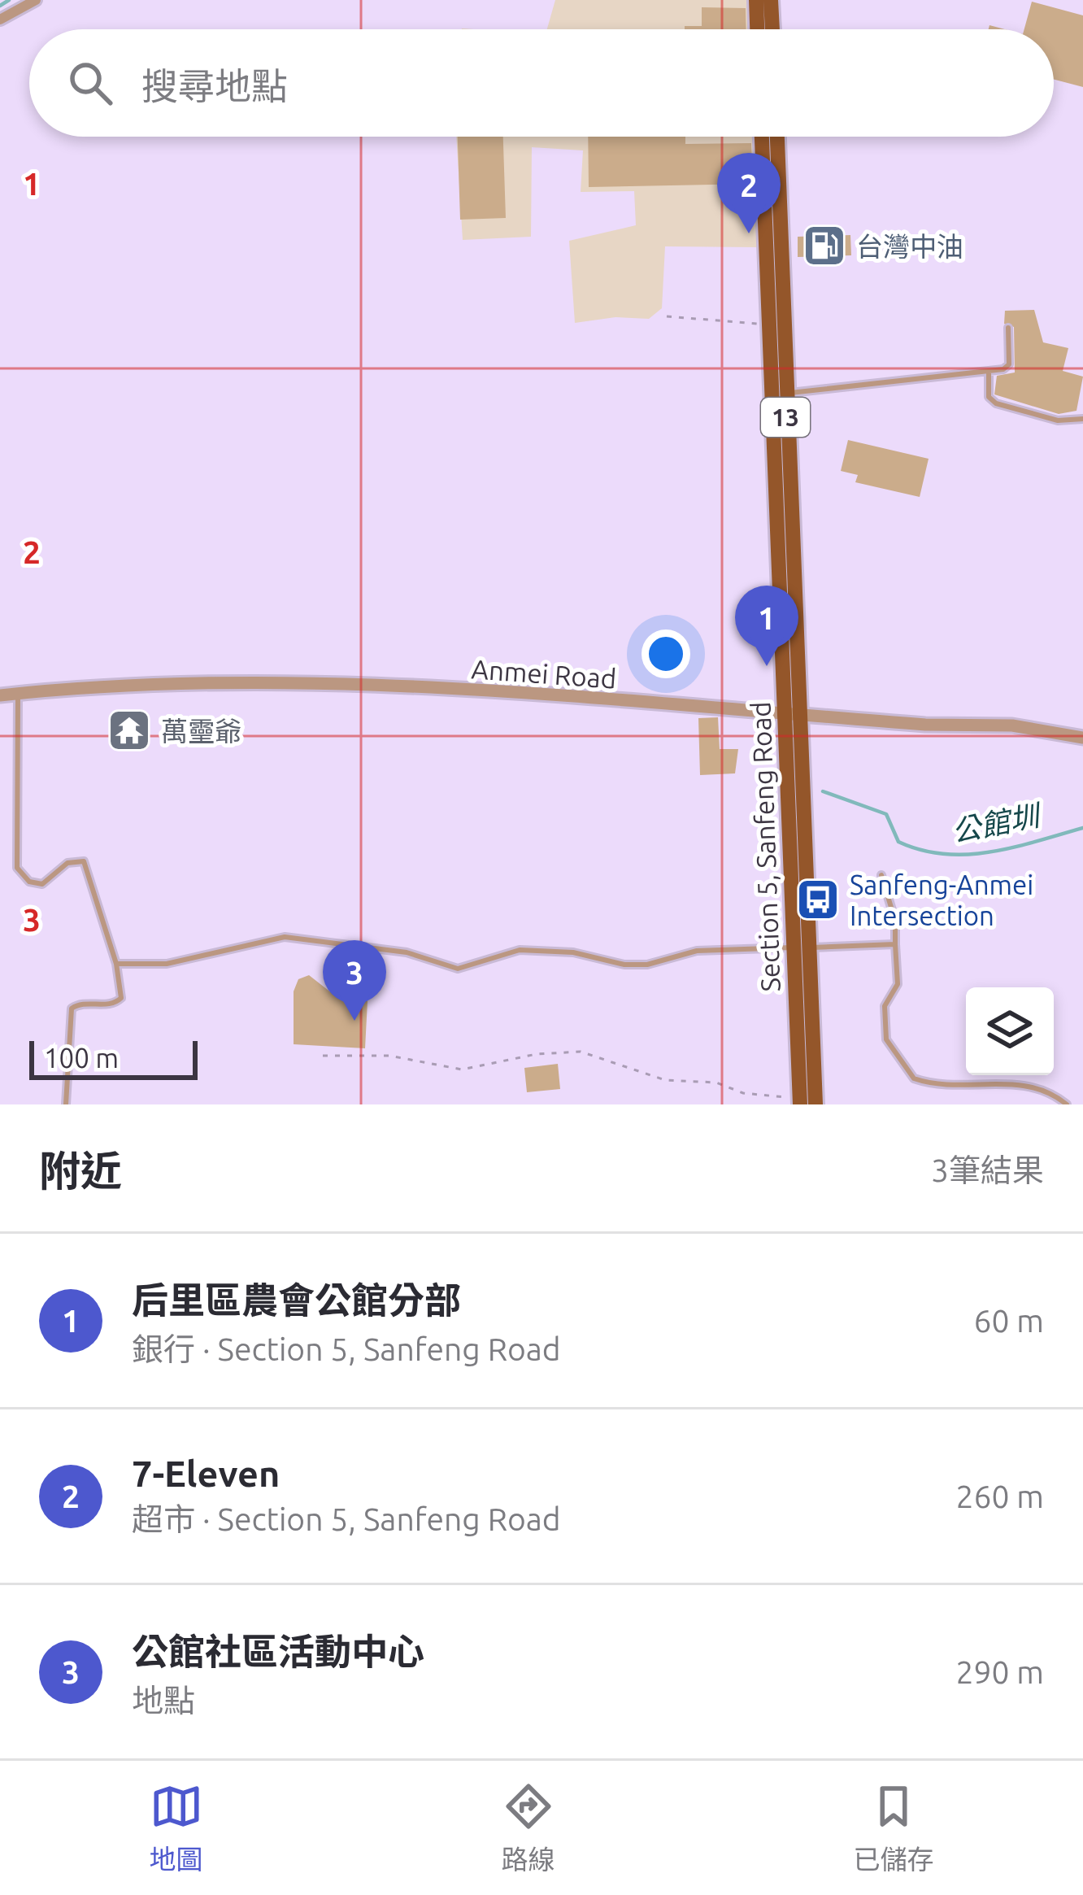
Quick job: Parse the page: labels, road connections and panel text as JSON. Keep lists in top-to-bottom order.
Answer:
{
  "streets": {
    "main road": ["13", "Section 5, Sanfeng Road"],
    "street": ["Anmei Road"]
  },
  "crossings": [
    ["Anmei Road", "Section 5, Sanfeng Road"]
  ],
  "water": ["公館圳"],
  "places": {
    "fuel station": ["台灣中油"],
    "temple": ["萬𤫊爺"],
    "bus stop": ["Sanfeng-Anmei Intersection"]
  },
  "scale_bar": "100 m",
  "page": {
    "search": "搜尋地點",
    "pins": ["2", "1", "3"],
    "scale": "100 m",
    "heading": ["附近", "3筆結果"],
    "list": [
      {
        "mark": "1",
        "name": "后里區農會公館分部",
        "note": "銀行 · Section 5, Sanfeng Road",
        "value": "60 m"
      },
      {
        "mark": "2",
        "name": "7-Eleven",
        "note": "超市 · Section 5, Sanfeng Road",
        "value": "260 m"
      },
      {
        "mark": "3",
        "name": "公館社區活動中心",
        "note": "地點",
        "value": "290 m"
      }
    ],
    "nav": ["地圖", "路線", "已儲存"]
  },
  "grid": {
    "rows": ["1", "2", "3"]
  }
}
